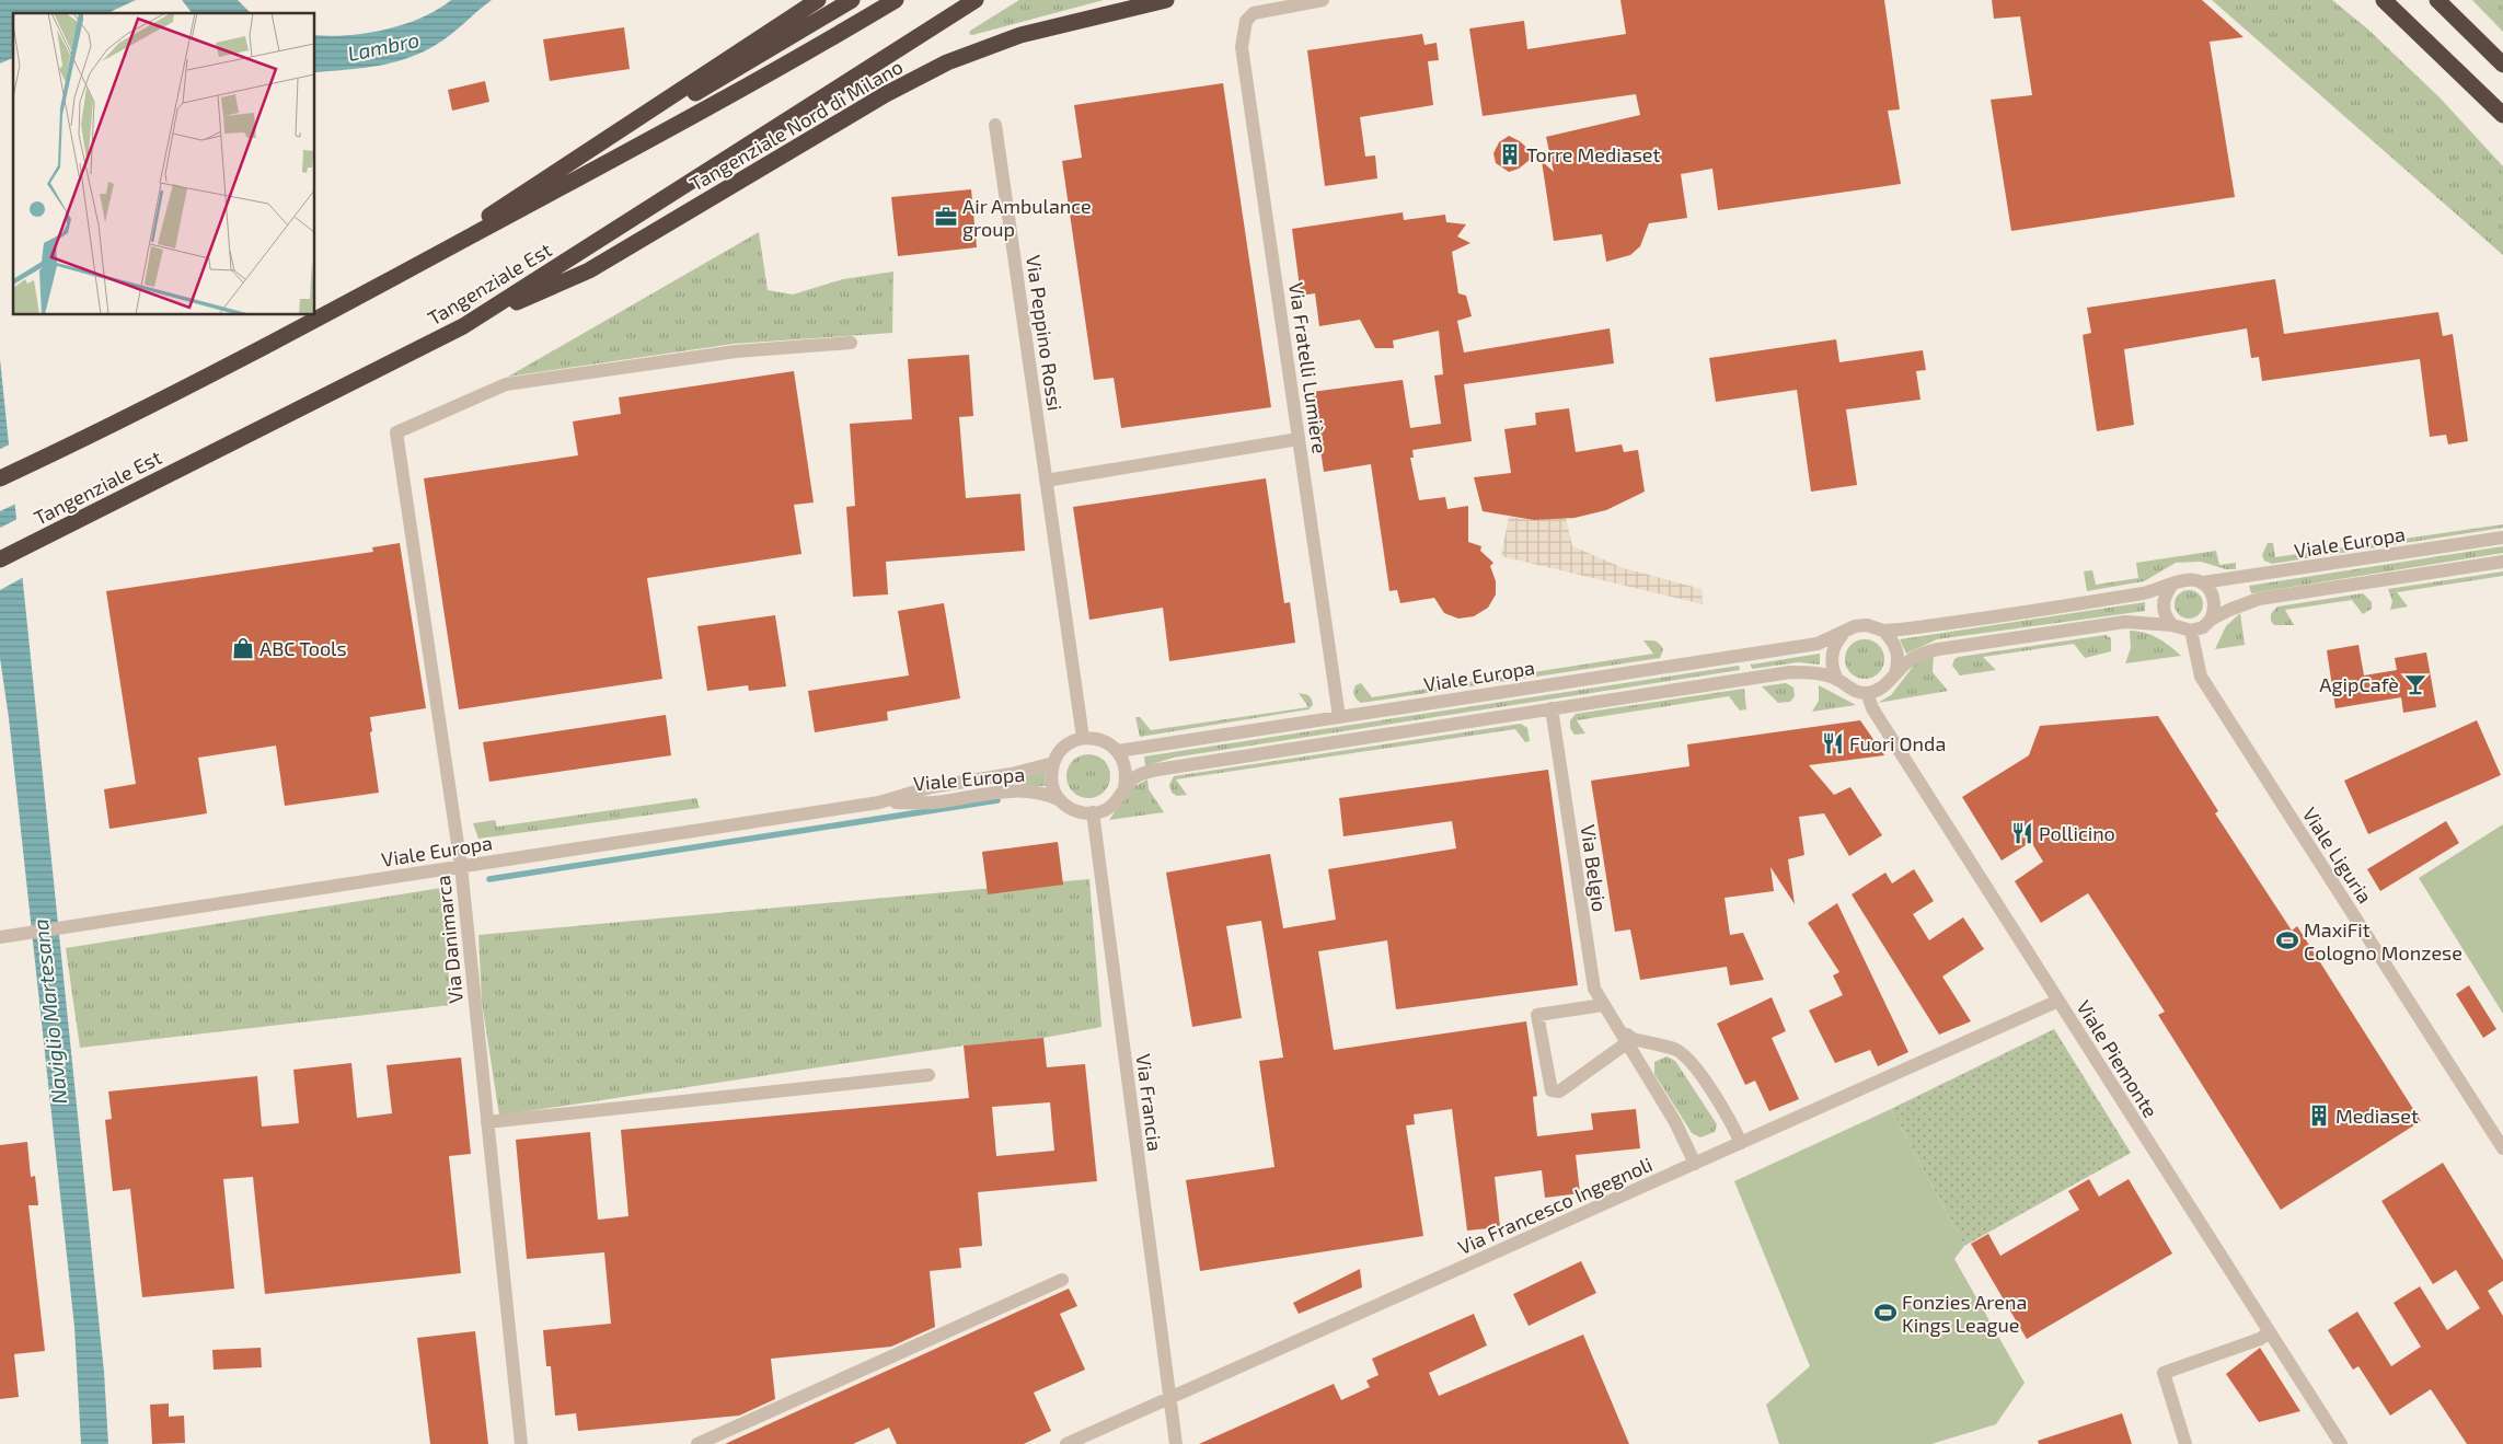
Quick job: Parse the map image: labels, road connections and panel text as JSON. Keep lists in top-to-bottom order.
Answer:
{
  "streets": {
    "highway": ["Tangenziale Nord di Milano", "Tangenziale Est"],
    "street": [
      "Via Peppino Rossi",
      "Via Fratelli Lumière",
      "Viale Europa",
      "Viale Liguria",
      "Via Belgio",
      "Via Danimarca",
      "Viale Piemonte",
      "Via Francia",
      "Via Francesco Ingegnoli"
    ]
  },
  "crossings": [
    ["Tangenziale Nord di Milano", "Tangenziale Est"],
    ["Via Peppino Rossi", "Viale Europa"],
    ["Via Peppino Rossi", "Via Francia"],
    ["Via Fratelli Lumière", "Viale Europa"],
    ["Viale Europa", "Viale Liguria"],
    ["Viale Europa", "Via Danimarca"],
    ["Viale Europa", "Viale Piemonte"],
    ["Viale Europa", "Via Francia"],
    ["Via Belgio", "Via Francesco Ingegnoli"],
    ["Viale Piemonte", "Via Francesco Ingegnoli"],
    ["Via Francia", "Via Francesco Ingegnoli"]
  ],
  "water": ["Lambro", "Naviglio Martesana"],
  "places": {
    "building": ["Torre Mediaset", "Mediaset"],
    "office": ["Air Ambulance group"],
    "shop": ["ABC Tools"],
    "bar": ["AgipCafè"],
    "restaurant": ["Fuori Onda", "Pollicino"],
    "sports": ["MaxiFit Cologno Monzese", "Fonzies Arena Kings League"]
  }
}
